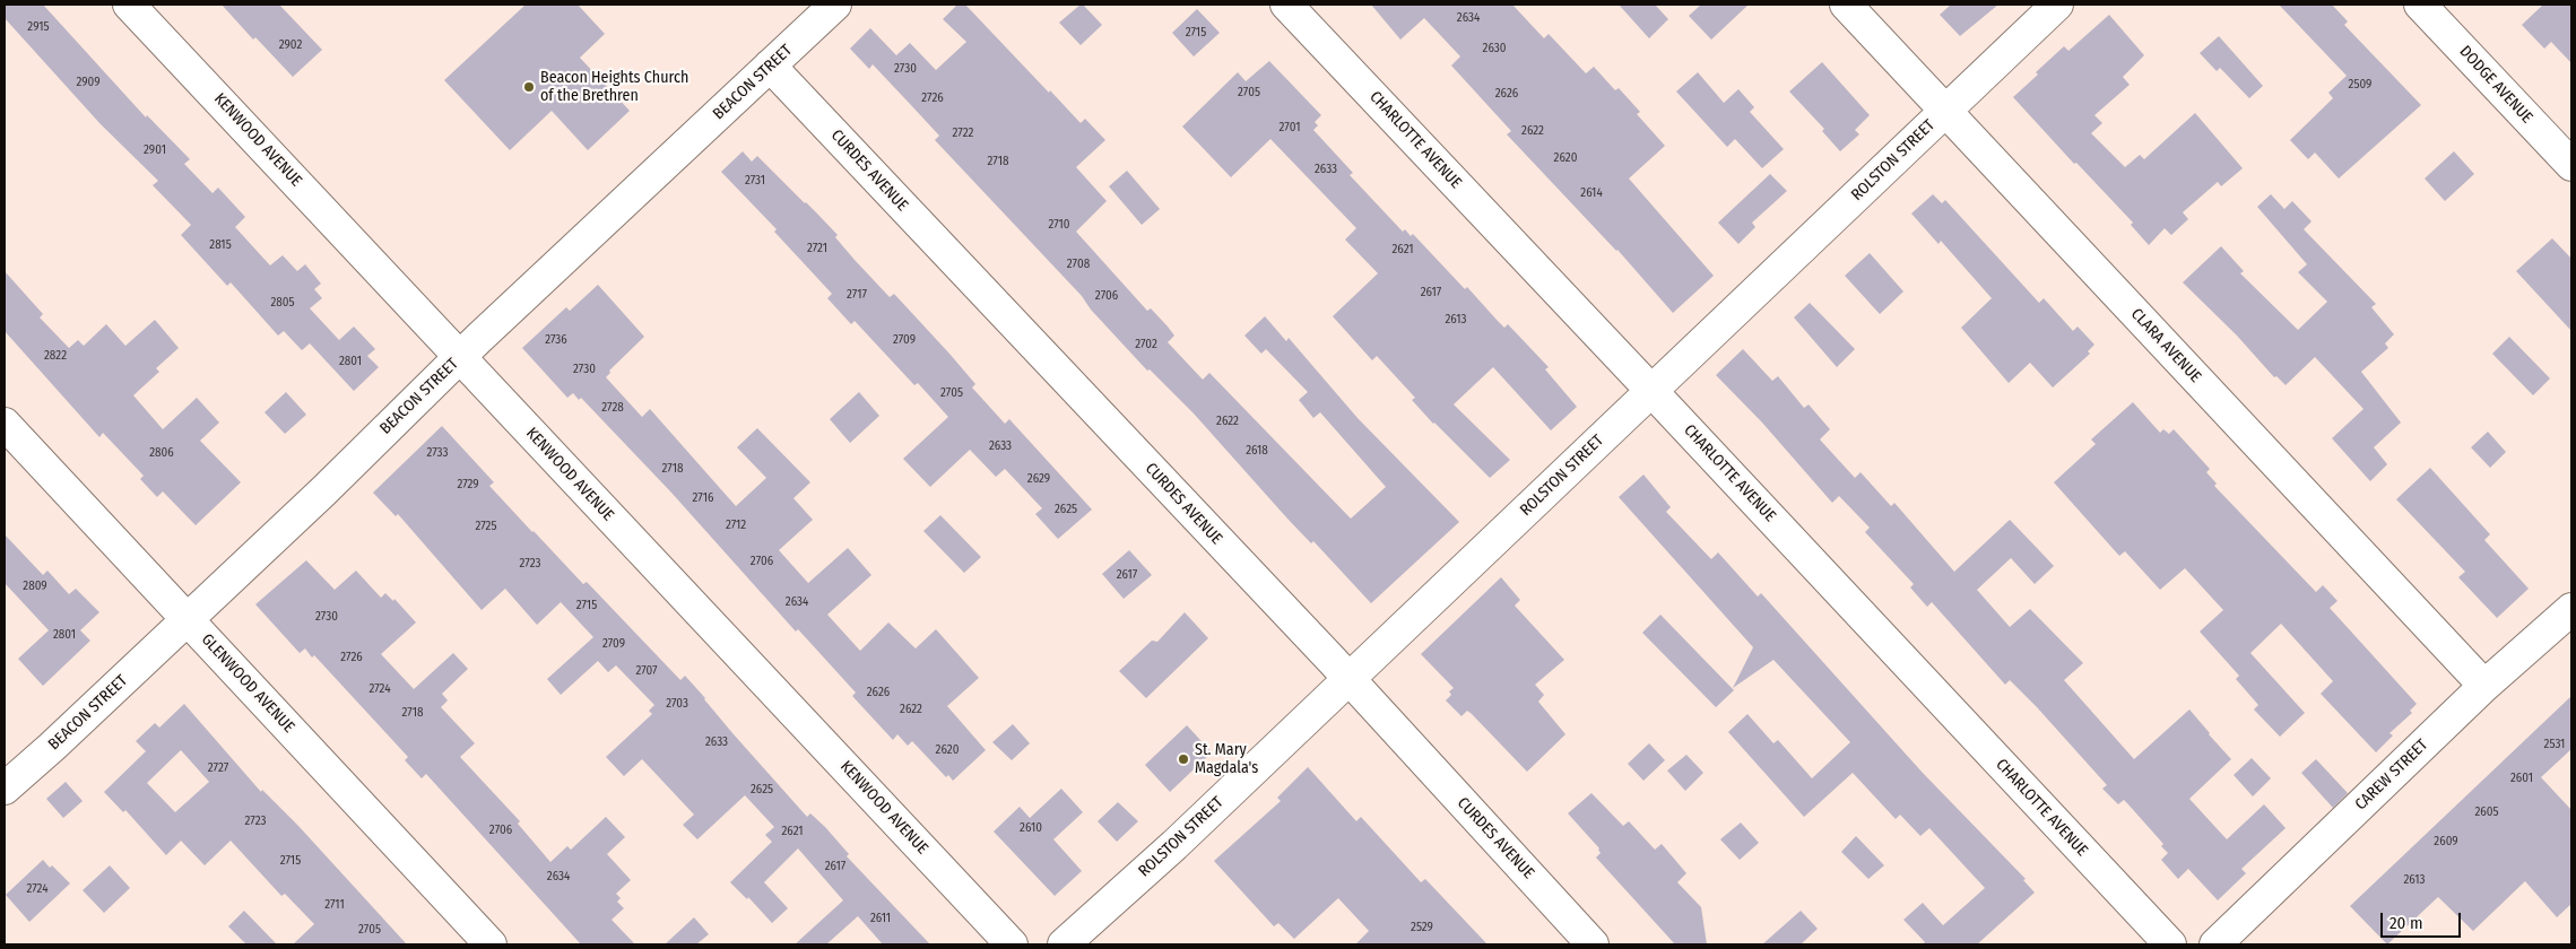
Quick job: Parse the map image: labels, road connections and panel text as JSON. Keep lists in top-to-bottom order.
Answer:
{
  "streets": {
    "street": [
      "BEACON STREET",
      "DODGE AVENUE",
      "KENWOOD AVENUE",
      "CHARLOTTE AVENUE",
      "ROLSTON STREET",
      "CURDES AVENUE",
      "CLARA AVENUE",
      "GLENWOOD AVENUE",
      "CAREW STREET"
    ]
  },
  "crossings": [
    ["BEACON STREET", "KENWOOD AVENUE"],
    ["BEACON STREET", "CURDES AVENUE"],
    ["BEACON STREET", "GLENWOOD AVENUE"],
    ["CHARLOTTE AVENUE", "ROLSTON STREET"],
    ["ROLSTON STREET", "CURDES AVENUE"],
    ["ROLSTON STREET", "CLARA AVENUE"],
    ["CLARA AVENUE", "CAREW STREET"]
  ],
  "places": ["Beacon Heights Church of the Brethren", "St. Mary Magdala's"],
  "house_numbers": [
    "2634",
    "2915",
    "2715",
    "2902",
    "2630",
    "2730",
    "2909",
    "2509",
    "2705",
    "2626",
    "2726",
    "2701",
    "2622",
    "2722",
    "2901",
    "2620",
    "2718",
    "2633",
    "2731",
    "2614",
    "2710",
    "2815",
    "2721",
    "2621",
    "2708",
    "2617",
    "2717",
    "2706",
    "2805",
    "2613",
    "2736",
    "2709",
    "2702",
    "2822",
    "2801",
    "2730",
    "2705",
    "2728",
    "2622",
    "2633",
    "2618",
    "2806",
    "2733",
    "2718",
    "2629",
    "2729",
    "2716",
    "2625",
    "2712",
    "2725",
    "2706",
    "2723",
    "2617",
    "2809",
    "2634",
    "2715",
    "2730",
    "2801",
    "2709",
    "2726",
    "2707",
    "2724",
    "2626",
    "2703",
    "2622",
    "2718",
    "2633",
    "2531",
    "2620",
    "2727",
    "2601",
    "2625",
    "2605",
    "2723",
    "2610",
    "2706",
    "2621",
    "2609",
    "2715",
    "2617",
    "2634",
    "2613",
    "2724",
    "2711",
    "2611",
    "2529",
    "2705"
  ],
  "scale_bar": "20 m"
}
